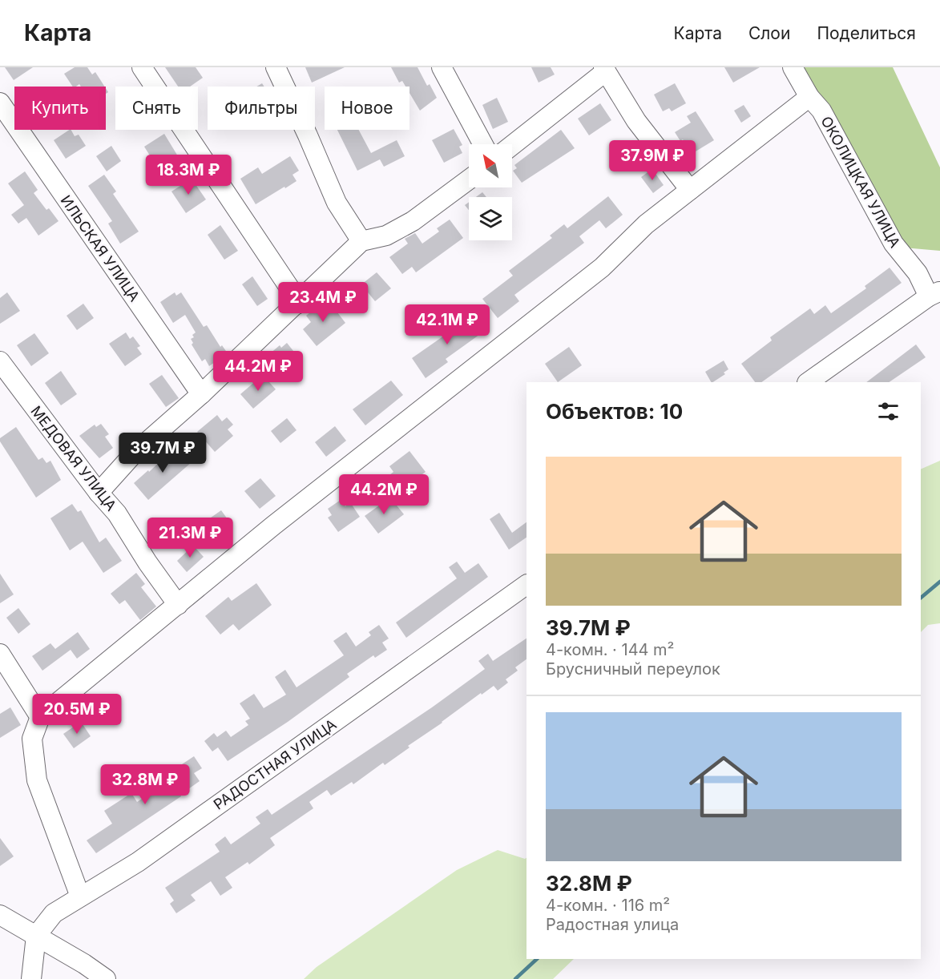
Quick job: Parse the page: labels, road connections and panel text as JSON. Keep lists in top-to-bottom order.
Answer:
{
  "streets": {
    "street": [
      "ОКОЛИЦКАЯ УЛИЦА",
      "ИЛЬСКАЯ УЛИЦА",
      "МЕДОВАЯ УЛИЦА",
      "РАДОСТНАЯ УЛИЦА"
    ]
  },
  "north": "top left",
  "page": {
    "header": "Карта",
    "nav": ["Карта", "Слои", "Поделиться"],
    "chip": [
      "Купить",
      "Снять",
      "Фильтры",
      "Новое"
    ],
    "price": [
      "37.9M ₽",
      "18.3M ₽",
      "23.4M ₽",
      "42.1M ₽",
      "44.2M ₽",
      "39.7M ₽",
      "44.2M ₽",
      "21.3M ₽",
      "20.5M ₽",
      "32.8M ₽"
    ],
    "heading": "Объектов: 10",
    "list": [
      {
        "name": "39.7M ₽",
        "note": "4-комн. · 144 m² · Брусничный переулок"
      },
      {
        "name": "32.8M ₽",
        "note": "4-комн. · 116 m² · Радостная улица"
      }
    ]
  }
}
